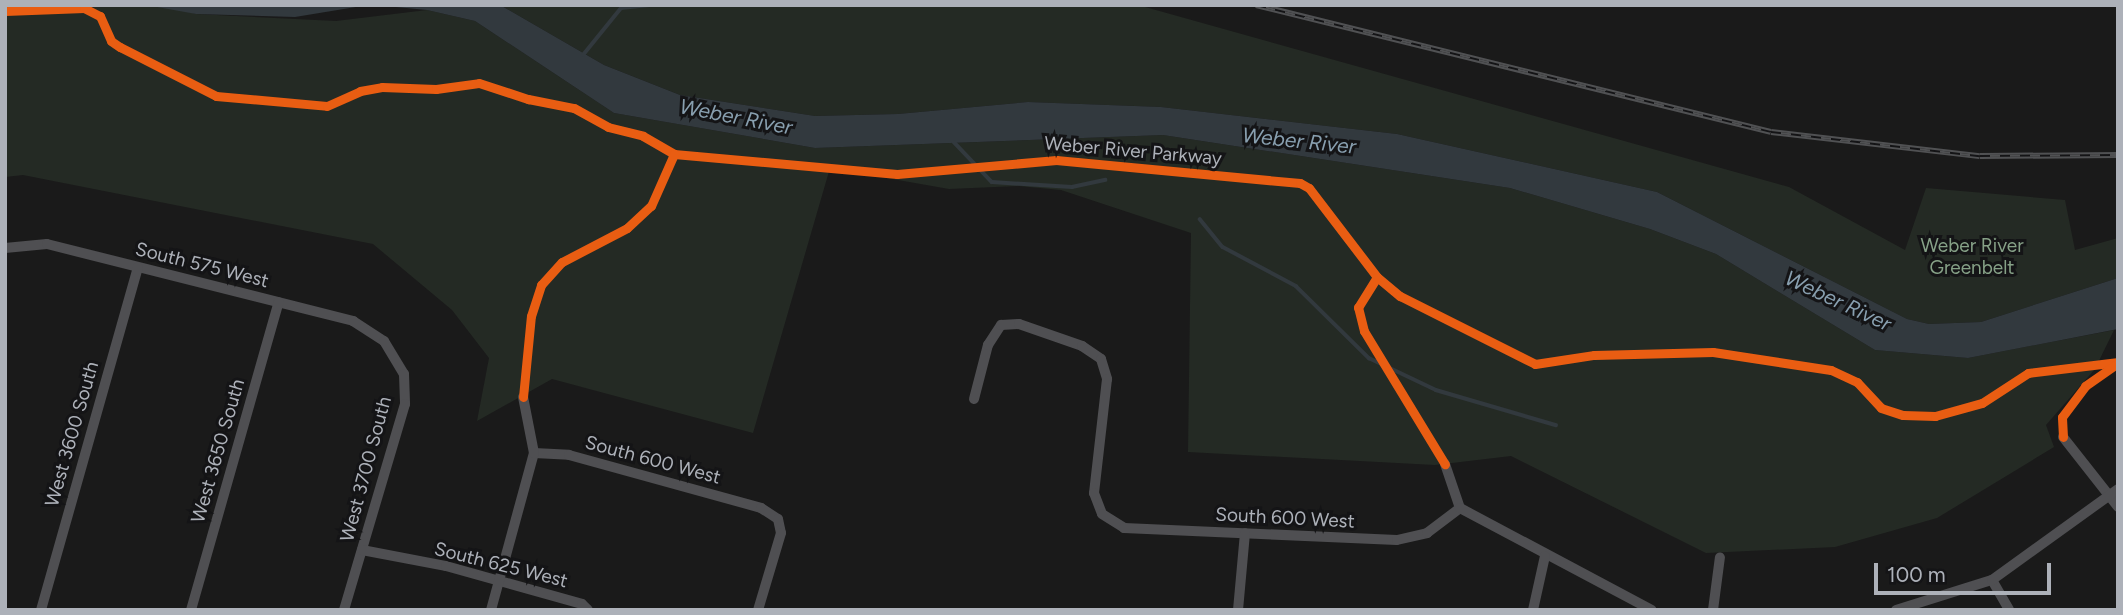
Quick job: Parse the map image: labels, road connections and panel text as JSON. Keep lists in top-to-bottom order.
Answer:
{
  "streets": {
    "street": [
      "South 575 West",
      "West 3600 South",
      "West 3650 South",
      "South 600 West",
      "West 3700 South",
      "South 625 West"
    ],
    "cycle path": ["Weber River Parkway"]
  },
  "crossings": [
    ["South 575 West", "West 3600 South"],
    ["South 575 West", "West 3650 South"],
    ["South 575 West", "West 3700 South"],
    ["West 3700 South", "South 625 West"]
  ],
  "water": ["Weber River"],
  "parks": ["Weber River Greenbelt"],
  "scale_bar": "100 m"
}
